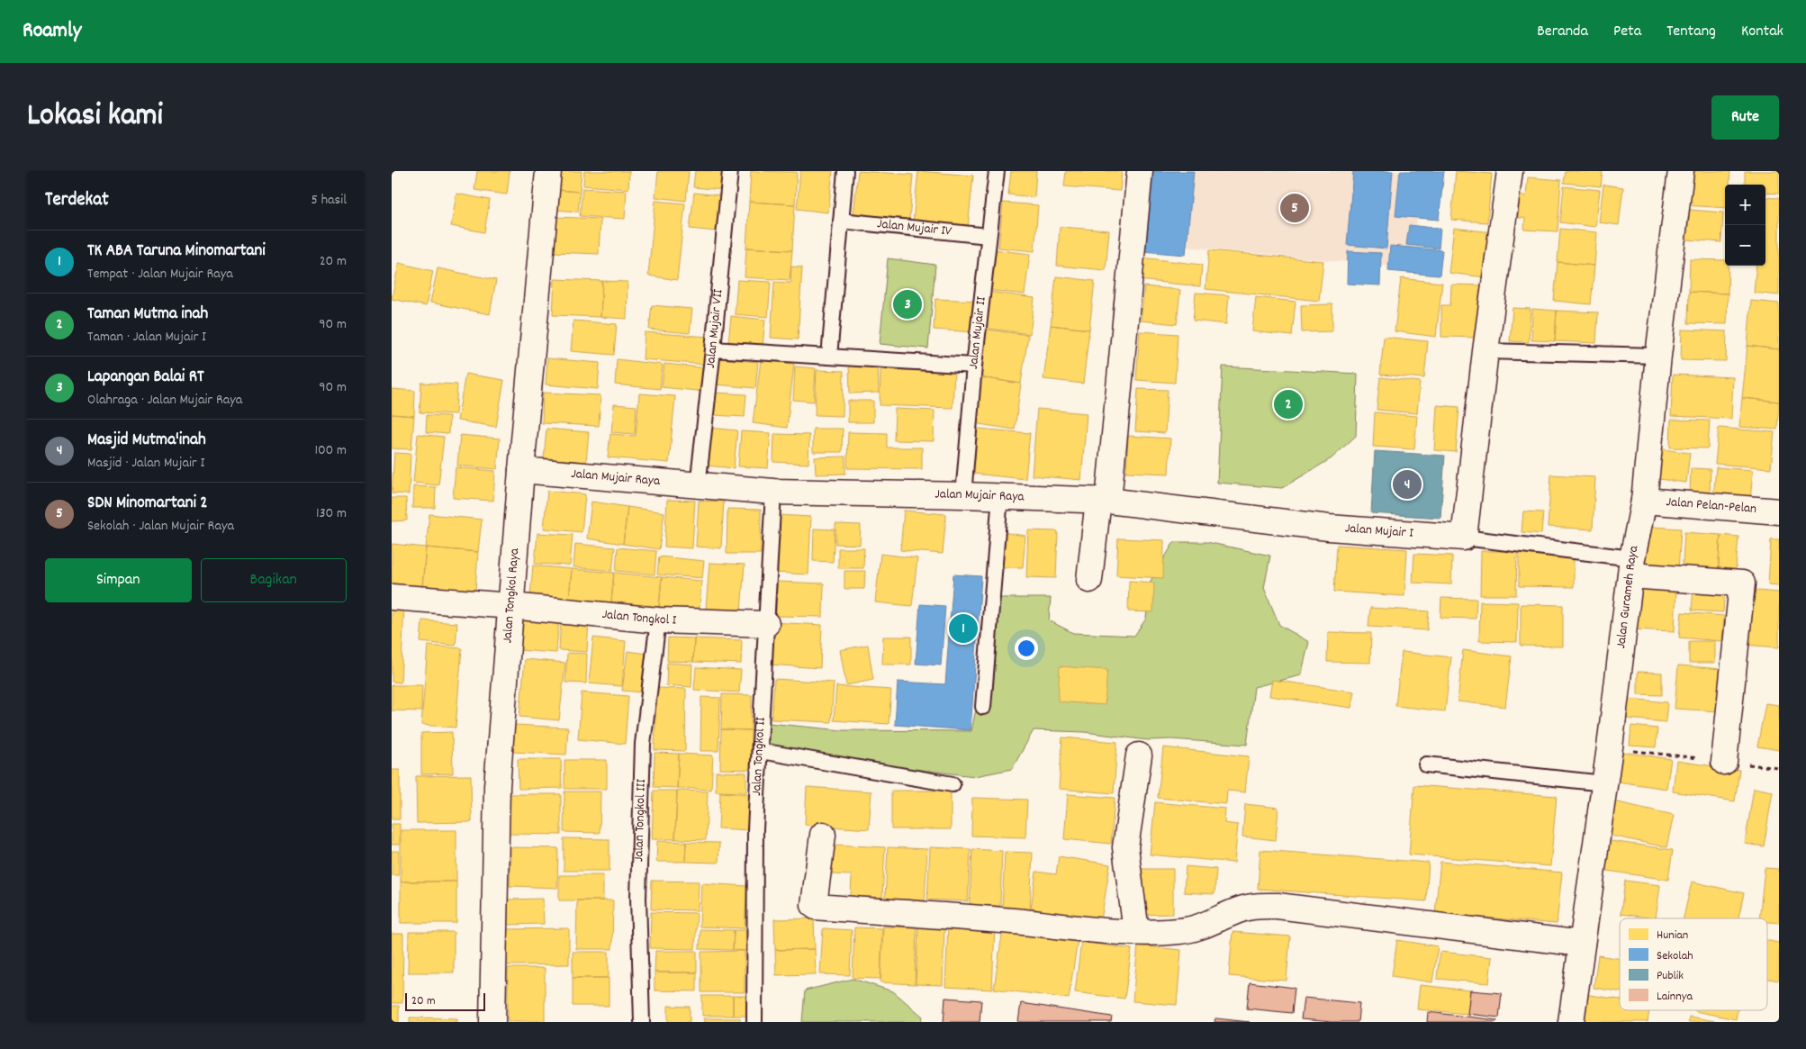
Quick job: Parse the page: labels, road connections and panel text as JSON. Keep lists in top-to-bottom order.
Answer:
{
  "streets": {
    "street": [
      "Jalan Mujair Raya",
      "Jalan Pelan-Pelan",
      "Jalan Mujair I",
      "Jalan Tongkol Raya",
      "Jalan Gurameh Raya",
      "Jalan Tongkol I"
    ],
    "lane": [
      "Jalan Mujair IV",
      "Jalan Mujair VII",
      "Jalan Mujair II",
      "Jalan Tongkol II",
      "Jalan Tongkol III"
    ]
  },
  "crossings": [
    ["Jalan Mujair IV", "Jalan Mujair II"],
    ["Jalan Mujair VII", "Jalan Mujair Raya"],
    ["Jalan Mujair II", "Jalan Mujair Raya"],
    ["Jalan Mujair Raya", "Jalan Mujair I"],
    ["Jalan Mujair Raya", "Jalan Tongkol Raya"],
    ["Jalan Mujair Raya", "Jalan Tongkol II"],
    ["Jalan Pelan-Pelan", "Jalan Gurameh Raya"],
    ["Jalan Tongkol Raya", "Jalan Tongkol I"],
    ["Jalan Tongkol I", "Jalan Tongkol II"],
    ["Jalan Tongkol I", "Jalan Tongkol III"]
  ],
  "legend": [
    "Hunian",
    "Sekolah",
    "Publik",
    "Lainnya"
  ],
  "scale_bar": "20 m",
  "page": {
    "header": "Roamly",
    "nav": [
      "Beranda",
      "Peta",
      "Tentang",
      "Kontak"
    ],
    "title": "Lokasi kami",
    "buttons": [
      "Rute",
      ["Simpan", "Bagikan"]
    ],
    "heading": ["Terdekat", "5 hasil"],
    "map_buttons": ["+", "−"],
    "pins": [
      "5",
      "3",
      "2",
      "4",
      "1"
    ],
    "list": [
      {
        "mark": "1",
        "name": "TK ABA Taruna Minomartani",
        "note": "Tempat · Jalan Mujair Raya",
        "value": "20 m"
      },
      {
        "mark": "2",
        "name": "Taman Mutma inah",
        "note": "Taman · Jalan Mujair I",
        "value": "90 m"
      },
      {
        "mark": "3",
        "name": "Lapangan Balai RT",
        "note": "Olahraga · Jalan Mujair Raya",
        "value": "90 m"
      },
      {
        "mark": "4",
        "name": "Masjid Mutma'inah",
        "note": "Masjid · Jalan Mujair I",
        "value": "100 m"
      },
      {
        "mark": "5",
        "name": "SDN Minomartani 2",
        "note": "Sekolah · Jalan Mujair Raya",
        "value": "130 m"
      }
    ],
    "scale": "20 m"
  }
}
